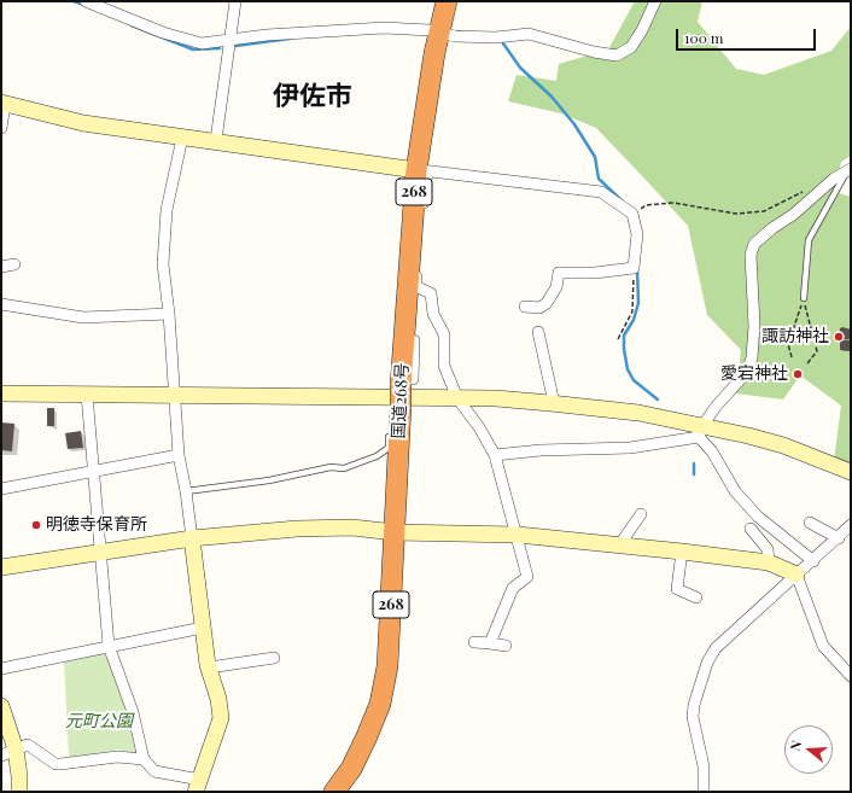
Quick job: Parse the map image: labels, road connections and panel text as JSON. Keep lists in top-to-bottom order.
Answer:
{
  "streets": {
    "highway": ["268", "国道268号"]
  },
  "districts": ["伊佐市"],
  "parks": ["元町公園"],
  "places": ["諏訪神社", "愛宕神社", "明徳寺保育所"],
  "scale_bar": "100 m",
  "north": "left"
}
